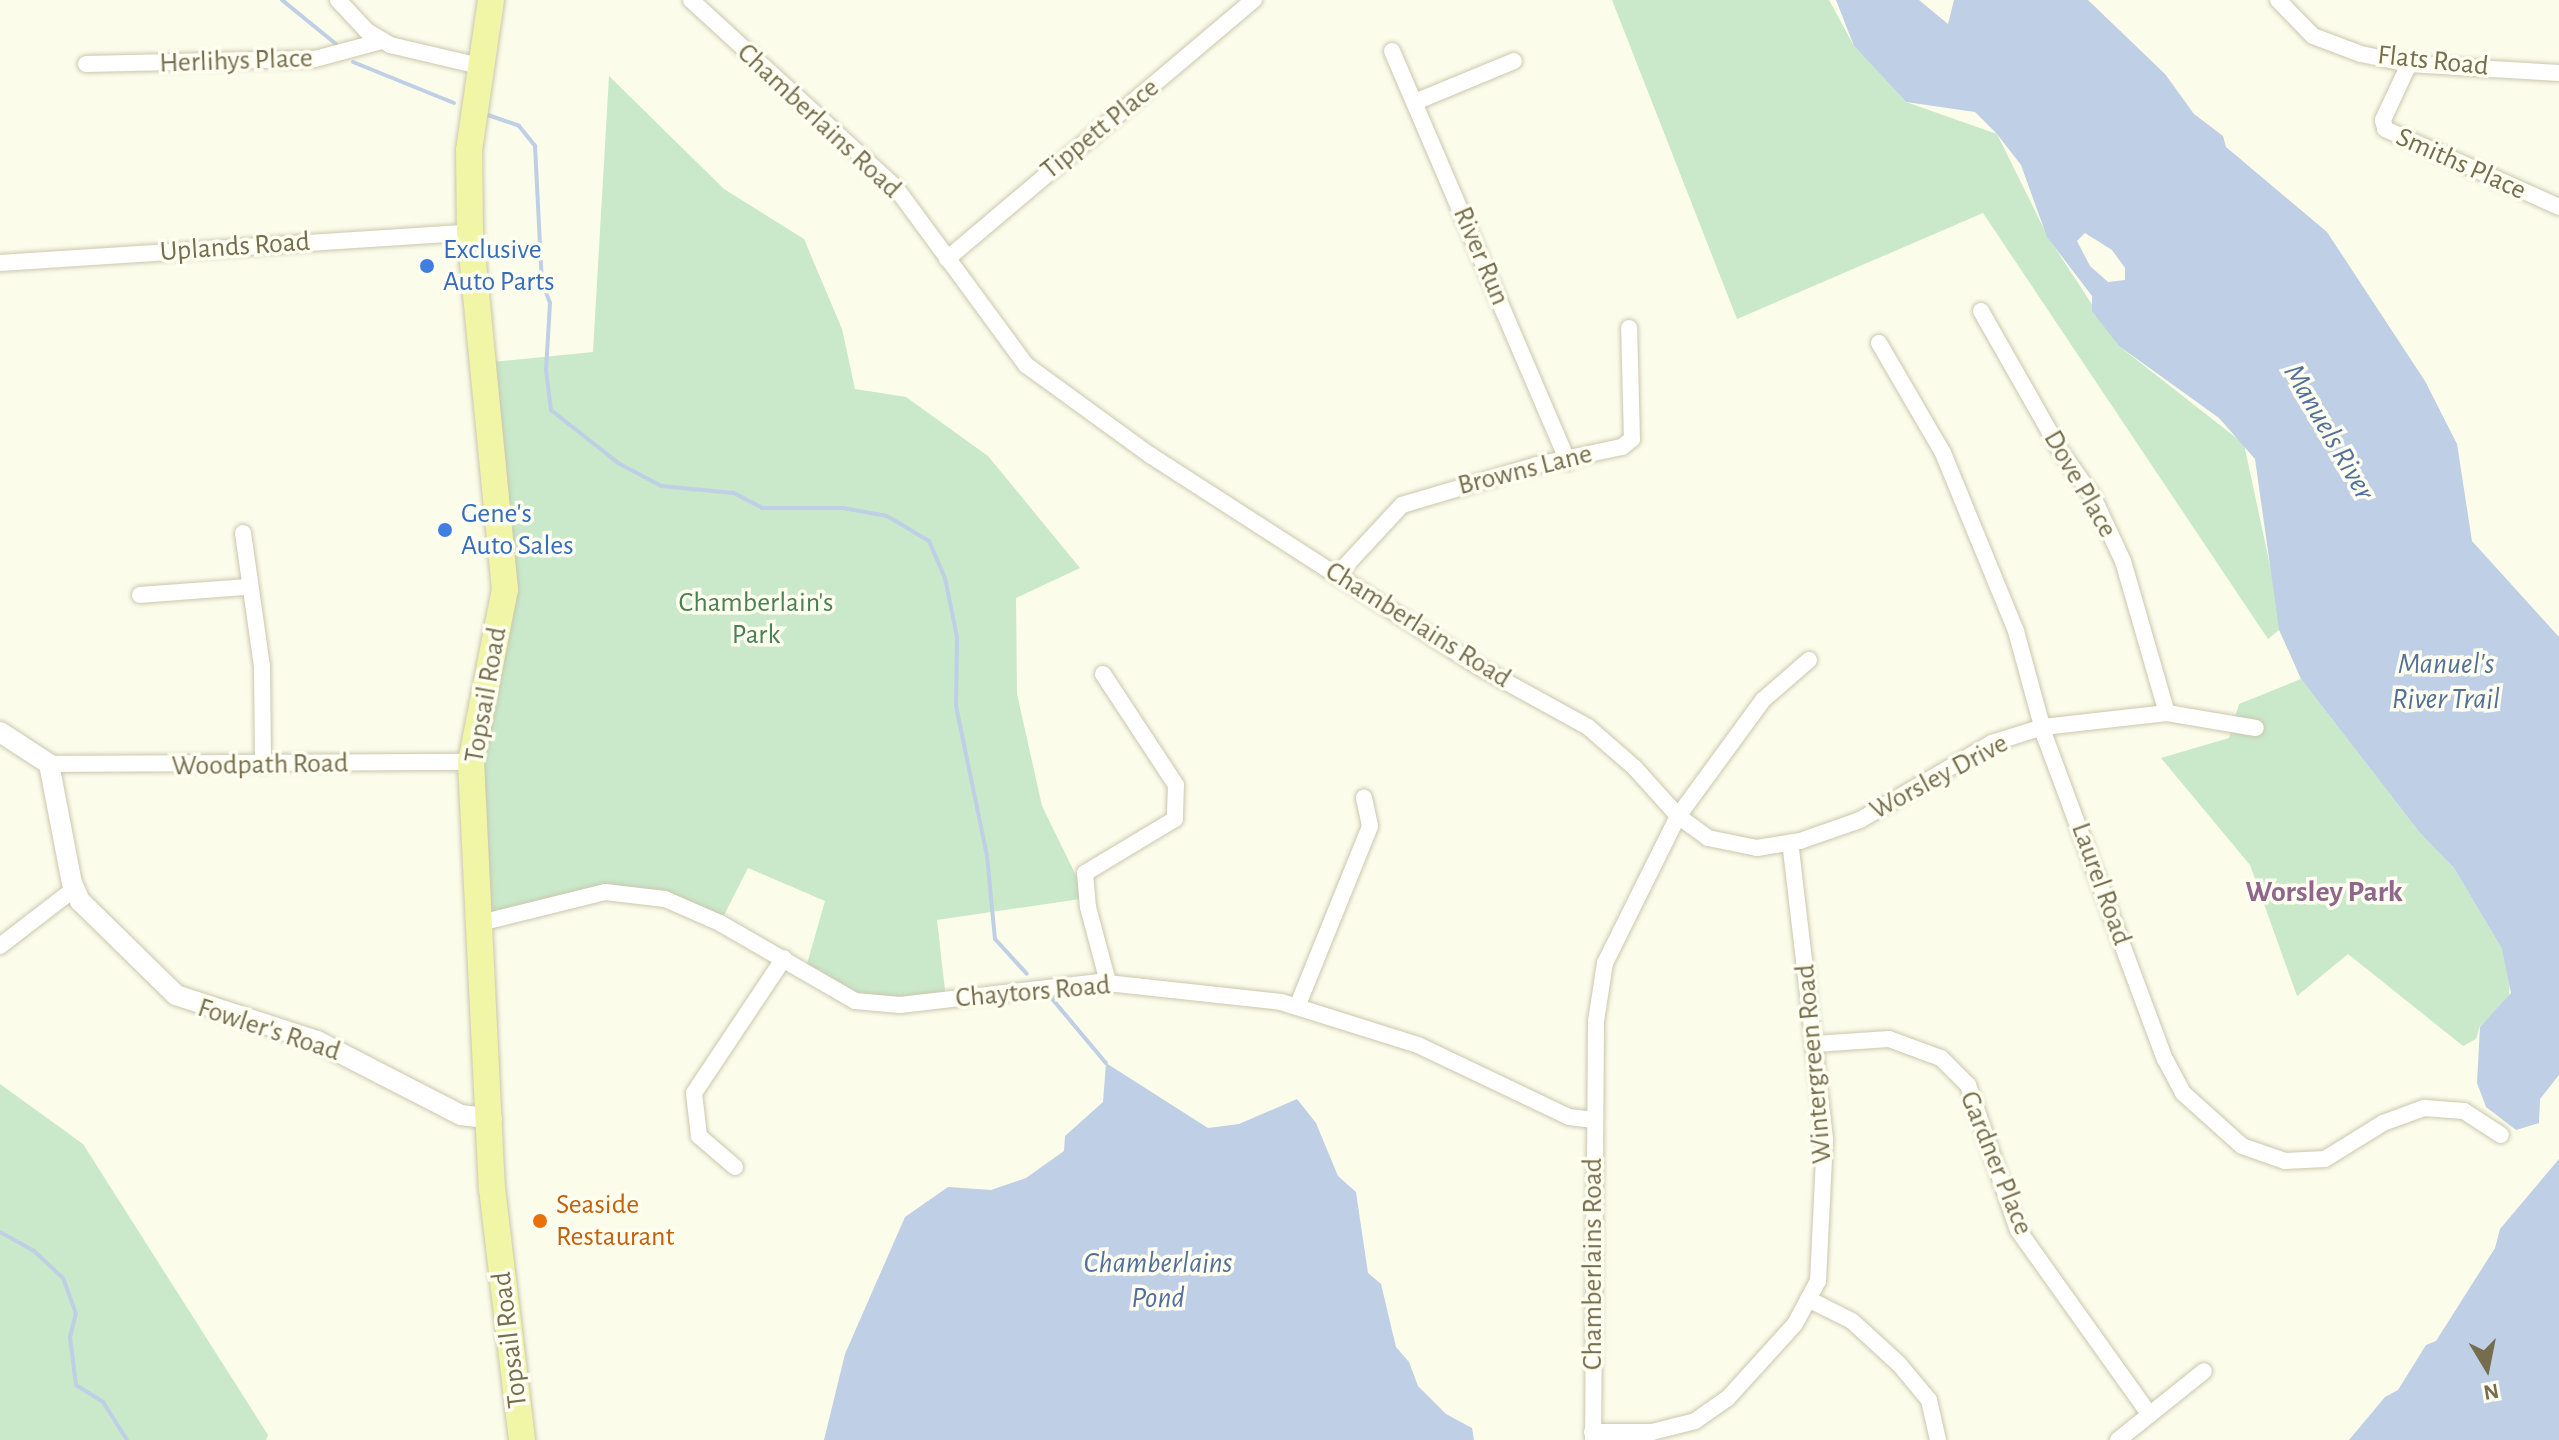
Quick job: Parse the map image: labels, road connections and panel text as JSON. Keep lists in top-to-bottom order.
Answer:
{
  "streets": {
    "main road": ["Topsail Road"],
    "street": [
      "Herlihys Place",
      "Flats Road",
      "Chamberlains Road",
      "Tippett Place",
      "Smiths Place",
      "Uplands Road",
      "River Run",
      "Browns Lane",
      "Dove Place",
      "Woodpath Road",
      "Worsley Drive",
      "Laurel Road",
      "Chaytors Road",
      "Fowler's Road",
      "Wintergreen Road",
      "Gardner Place"
    ]
  },
  "crossings": [
    ["Flats Road", "Smiths Place"],
    ["Chamberlains Road", "Tippett Place"],
    ["Chamberlains Road", "Browns Lane"],
    ["Chamberlains Road", "Worsley Drive"],
    ["Chamberlains Road", "Chaytors Road"],
    ["Chamberlains Road", "Wintergreen Road"],
    ["Uplands Road", "Topsail Road"],
    ["River Run", "Browns Lane"],
    ["Dove Place", "Worsley Drive"],
    ["Topsail Road", "Woodpath Road"],
    ["Topsail Road", "Chaytors Road"],
    ["Topsail Road", "Fowler's Road"],
    ["Woodpath Road", "Fowler's Road"],
    ["Worsley Drive", "Laurel Road"],
    ["Worsley Drive", "Wintergreen Road"],
    ["Wintergreen Road", "Gardner Place"]
  ],
  "districts": ["Worsley Park"],
  "water": ["Manuels River", "Manuel's River Trail", "Chamberlains Pond"],
  "parks": ["Chamberlain's Park"],
  "places": ["Exclusive Auto Parts", "Gene's Auto Sales", "Seaside Restaurant"],
  "north": "bottom"
}
